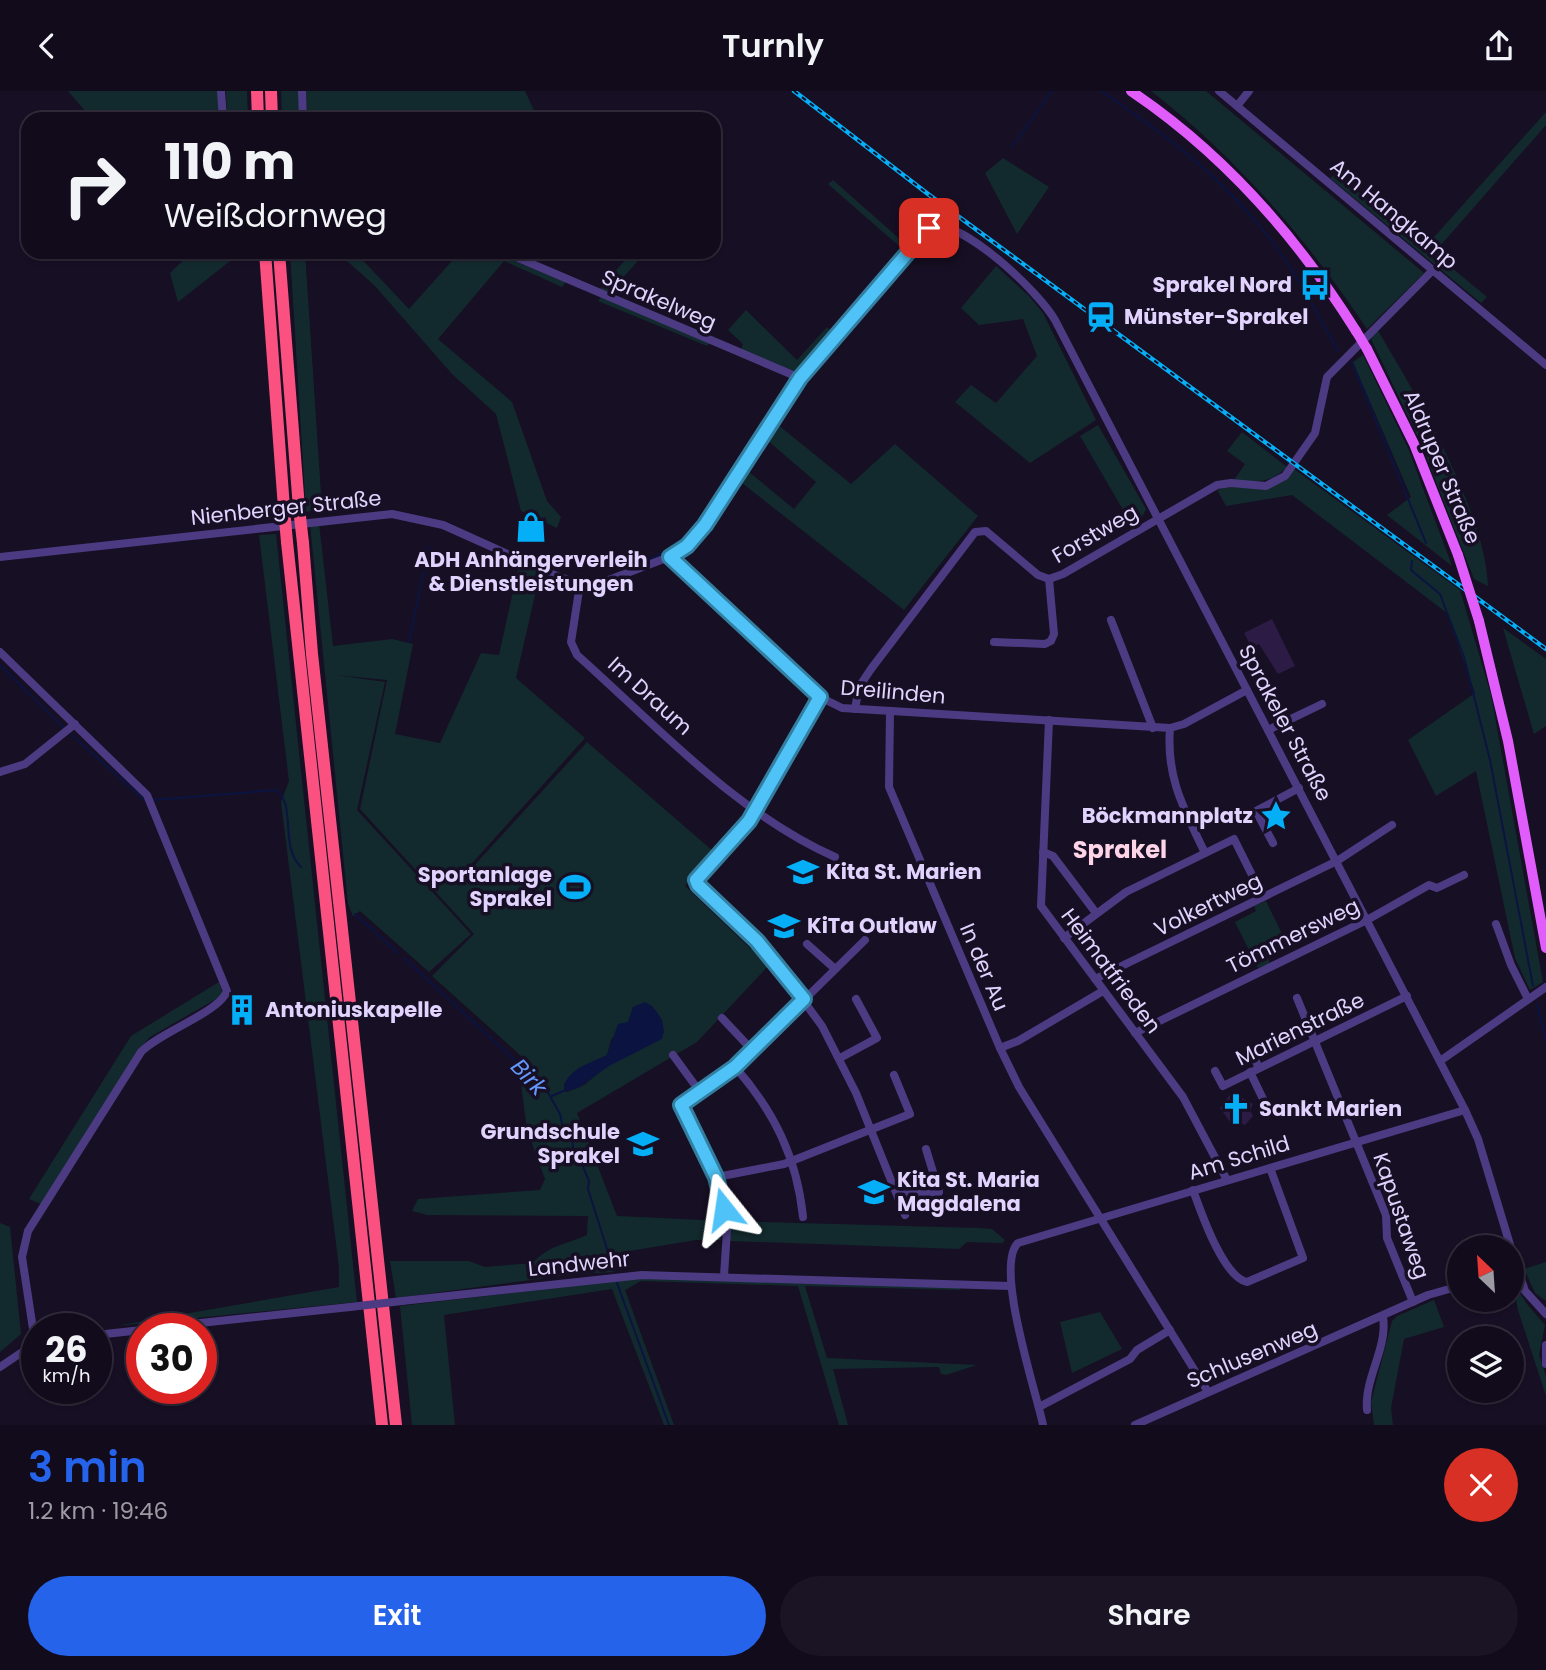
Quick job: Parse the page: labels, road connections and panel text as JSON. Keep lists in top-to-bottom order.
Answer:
{
  "streets": {
    "main road": ["Aldruper Straße"],
    "street": [
      "Am Hangkamp",
      "Sprakelweg",
      "Nienberger Straße",
      "Forstweg",
      "Dreilinden",
      "Im Draum",
      "Sprakeler Straße",
      "Volkertweg",
      "Tömmersweg",
      "In der Au",
      "Heimatfrieden",
      "Marienstraße",
      "Am Schild",
      "Kapustaweg",
      "Landwehr",
      "Schlusenweg"
    ]
  },
  "crossings": [
    ["Am Hangkamp", "Forstweg"],
    ["Sprakelweg", "Nienberger Straße"],
    ["Nienberger Straße", "Dreilinden"],
    ["Nienberger Straße", "Im Draum"],
    ["Nienberger Straße", "Sprakeler Straße"],
    ["Forstweg", "Dreilinden"],
    ["Forstweg", "Sprakeler Straße"],
    ["Dreilinden", "Sprakeler Straße"],
    ["Dreilinden", "In der Au"],
    ["Dreilinden", "Heimatfrieden"],
    ["Sprakeler Straße", "Volkertweg"],
    ["Sprakeler Straße", "Tömmersweg"],
    ["Sprakeler Straße", "Marienstraße"],
    ["Sprakeler Straße", "Am Schild"],
    ["Volkertweg", "Heimatfrieden"],
    ["Tömmersweg", "Heimatfrieden"],
    ["In der Au", "Am Schild"],
    ["In der Au", "Schlusenweg"],
    ["Heimatfrieden", "Am Schild"],
    ["Marienstraße", "Kapustaweg"],
    ["Am Schild", "Kapustaweg"],
    ["Am Schild", "Landwehr"],
    ["Kapustaweg", "Schlusenweg"]
  ],
  "districts": ["Sprakel"],
  "water": ["Birk"],
  "places": {
    "bus stop": ["Sprakel Nord"],
    "station": ["Münster-Sprakel"],
    "shop": ["ADH Anhängerverleih & Dienstleistungen"],
    "place": ["Böckmannplatz"],
    "school or university": [
      "Kita St. Marien",
      "KiTa Outlaw",
      "Grundschule Sprakel",
      "Kita St. Maria Magdalena"
    ],
    "sports": ["Sportanlage Sprakel"],
    "building": ["Antoniuskapelle"],
    "church": ["Sankt Marien"]
  },
  "north": "top left",
  "page": {
    "header": "Turnly",
    "turn": ["110 m", "Weißdornweg"],
    "speed": "26 km/h",
    "limit": "30",
    "heading": ["3 min", "1.2 km · 19:46"],
    "buttons": ["Exit", "Share"]
  }
}
